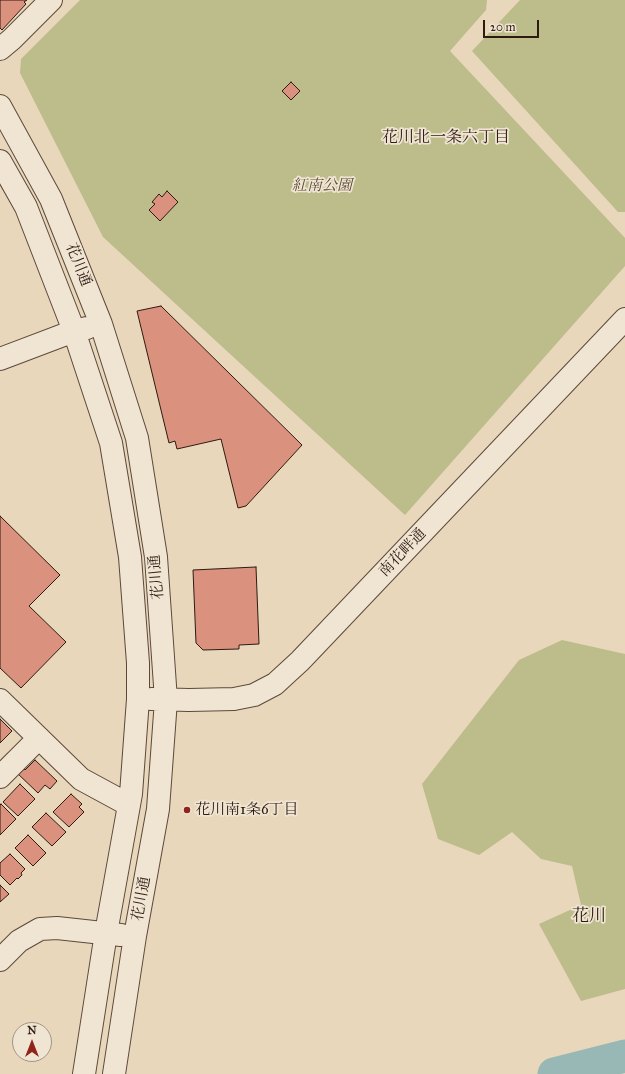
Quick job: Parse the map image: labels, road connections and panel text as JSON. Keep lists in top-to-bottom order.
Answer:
{
  "streets": {
    "street": ["花川通", "南花畔通"]
  },
  "crossings": [
    ["花川通", "南花畔通"]
  ],
  "districts": ["花川北一条六丁目", "花川"],
  "parks": ["紅南公園"],
  "places": ["花川南1条6丁目"],
  "scale_bar": "20 m",
  "north": "top"
}
